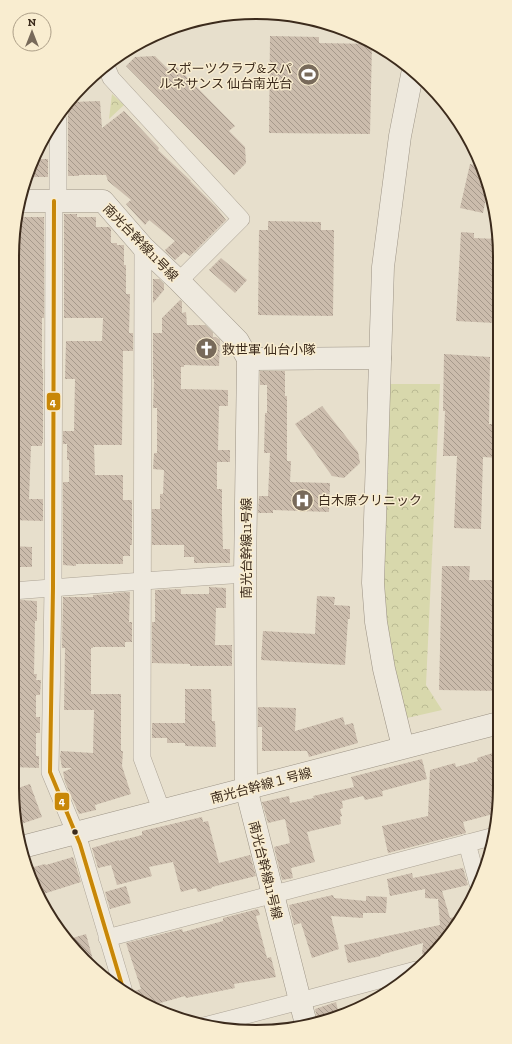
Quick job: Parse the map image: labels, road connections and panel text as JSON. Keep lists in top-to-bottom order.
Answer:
{
  "streets": {
    "street": ["南光台幹線11号線", "南光台幹線１号線"]
  },
  "crossings": [
    ["南光台幹線11号線", "南光台幹線１号線"]
  ],
  "places": {
    "sports": ["スポーツクラブ&スパ ルネサンス 仙台南光台"],
    "church": ["救世軍 仙台小隊"],
    "hospital": ["白木原クリニック"]
  },
  "lines": ["transit line 4"],
  "north": "top"
}
